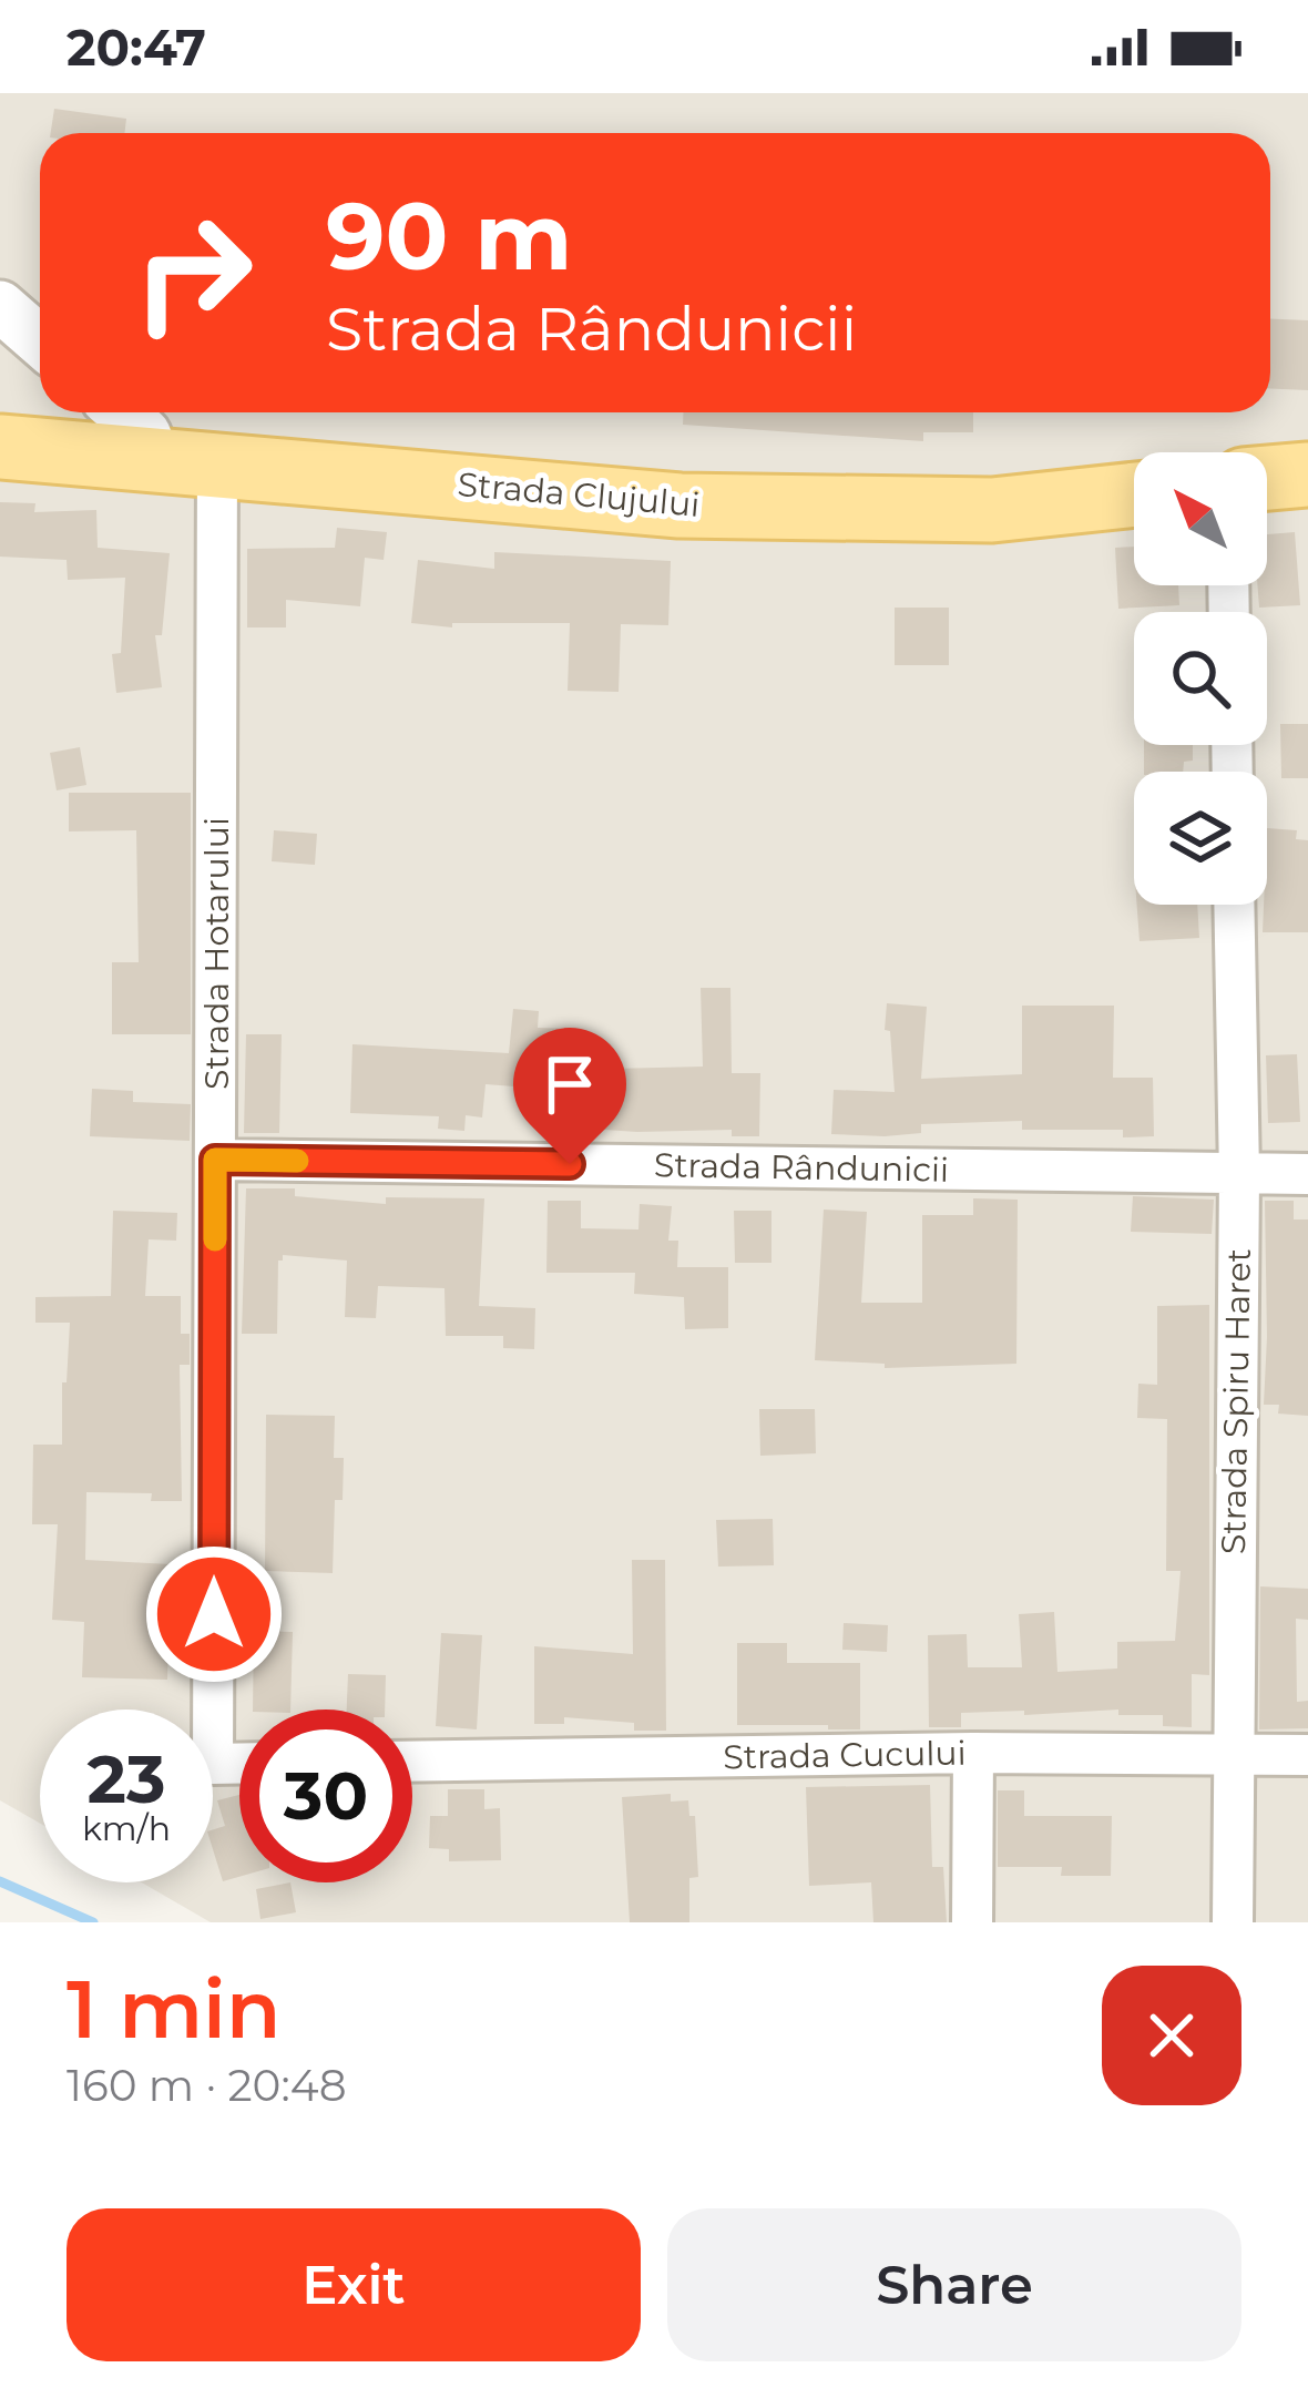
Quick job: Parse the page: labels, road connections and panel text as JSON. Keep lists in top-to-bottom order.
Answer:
{
  "streets": {
    "main road": ["Strada Clujului"],
    "street": [
      "Strada Hotarului",
      "Strada Rândunicii",
      "Strada Spiru Haret",
      "Strada Cucului"
    ]
  },
  "crossings": [
    ["Strada Clujului", "Strada Hotarului"],
    ["Strada Hotarului", "Strada Rândunicii"],
    ["Strada Rândunicii", "Strada Spiru Haret"],
    ["Strada Spiru Haret", "Strada Cucului"]
  ],
  "north": "top left",
  "page": {
    "status": "20:47",
    "turn": ["90 m", "Strada Rândunicii"],
    "speed": "23 km/h",
    "limit": "30",
    "heading": ["1 min", "160 m · 20:48"],
    "buttons": ["Exit", "Share"]
  }
}
